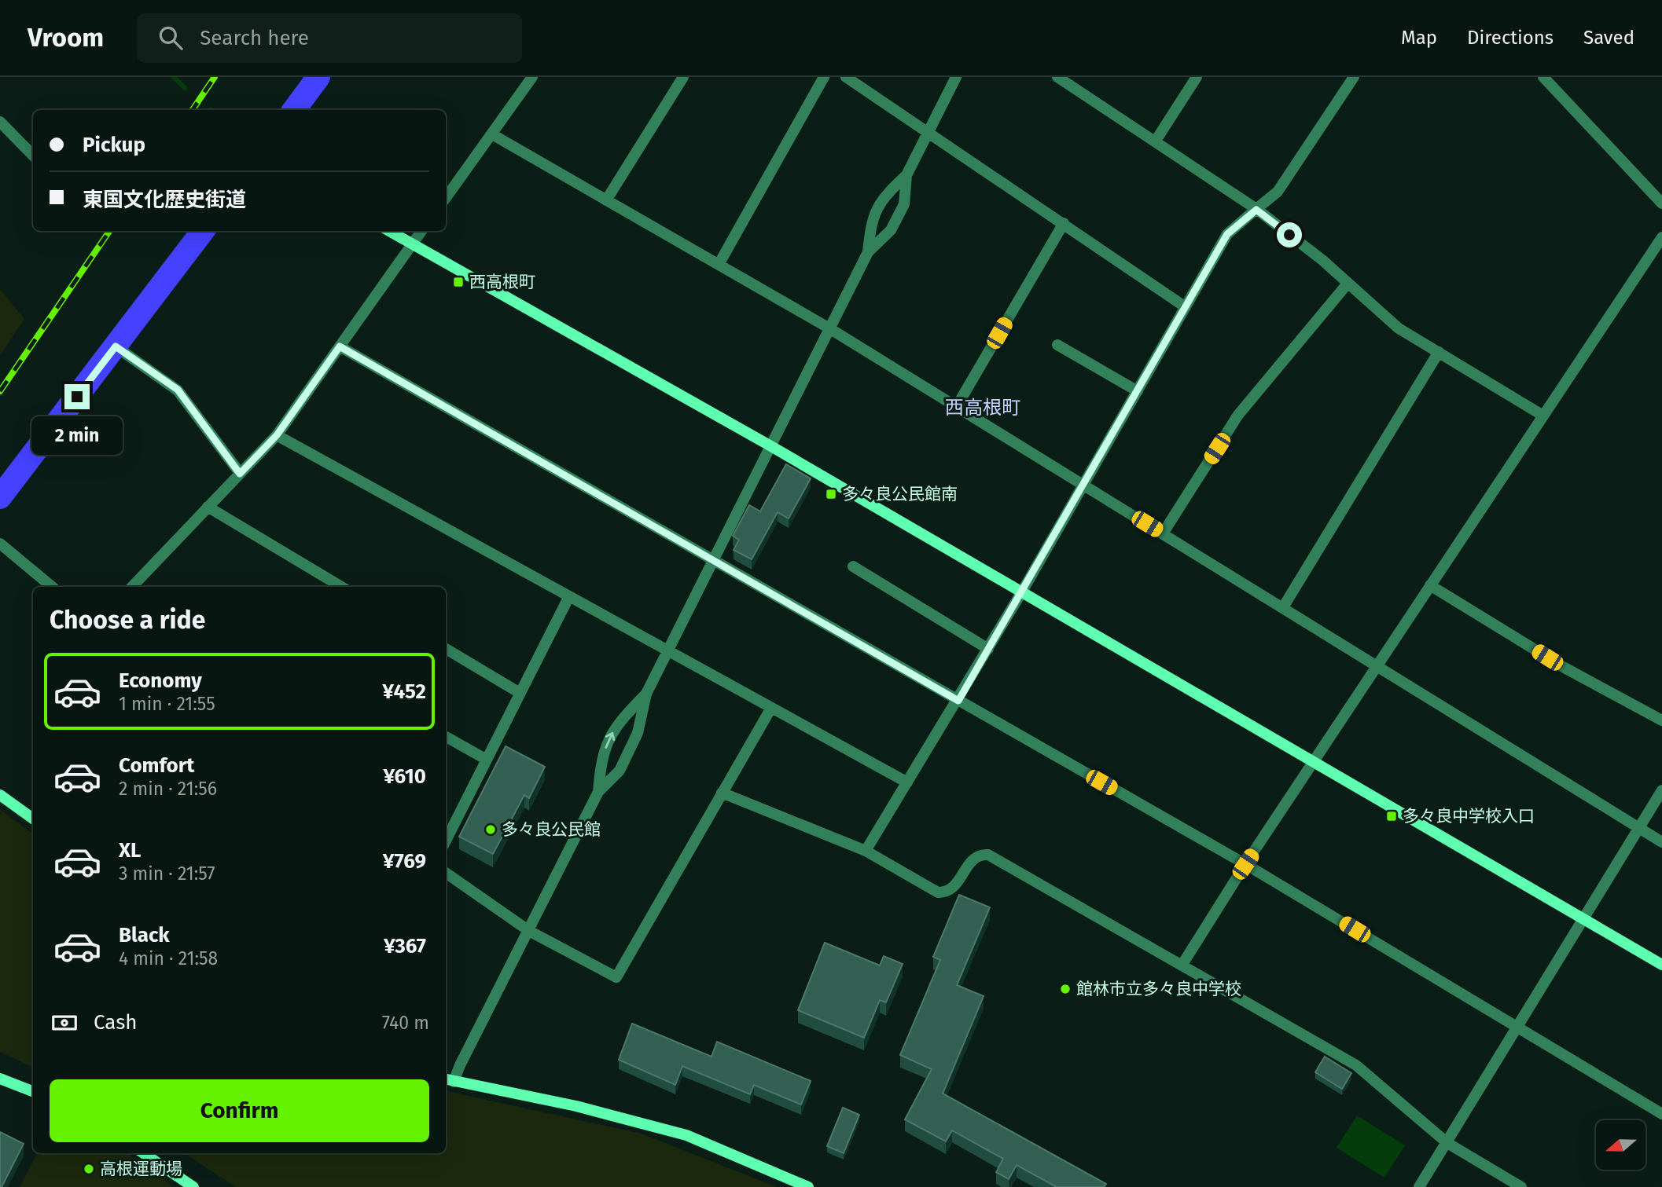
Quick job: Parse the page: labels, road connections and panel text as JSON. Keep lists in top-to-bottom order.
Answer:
{
  "districts": ["西高根町"],
  "places": {
    "transit": ["西高根町", "多々良公民館南", "多々良中学校入口"],
    "other": ["多々良公民館", "館林市立多々良中学校", "高根運動場"]
  },
  "north": "left",
  "page": {
    "header": "Vroom",
    "search": "Search here",
    "nav": ["Map", "Directions", "Saved"],
    "banner": ["Pickup", "東国文化歴史街道"],
    "bubble": "2 min",
    "heading": "Choose a ride",
    "list": [
      {
        "name": "Economy",
        "note": "1 min · 21:55",
        "value": "¥452"
      },
      {
        "name": "Comfort",
        "note": "2 min · 21:56",
        "value": "¥610"
      },
      {
        "name": "XL",
        "note": "3 min · 21:57",
        "value": "¥769"
      },
      {
        "name": "Black",
        "note": "4 min · 21:58",
        "value": "¥367"
      }
    ],
    "pay": ["Cash", "740 m"],
    "buttons": "Confirm"
  }
}
